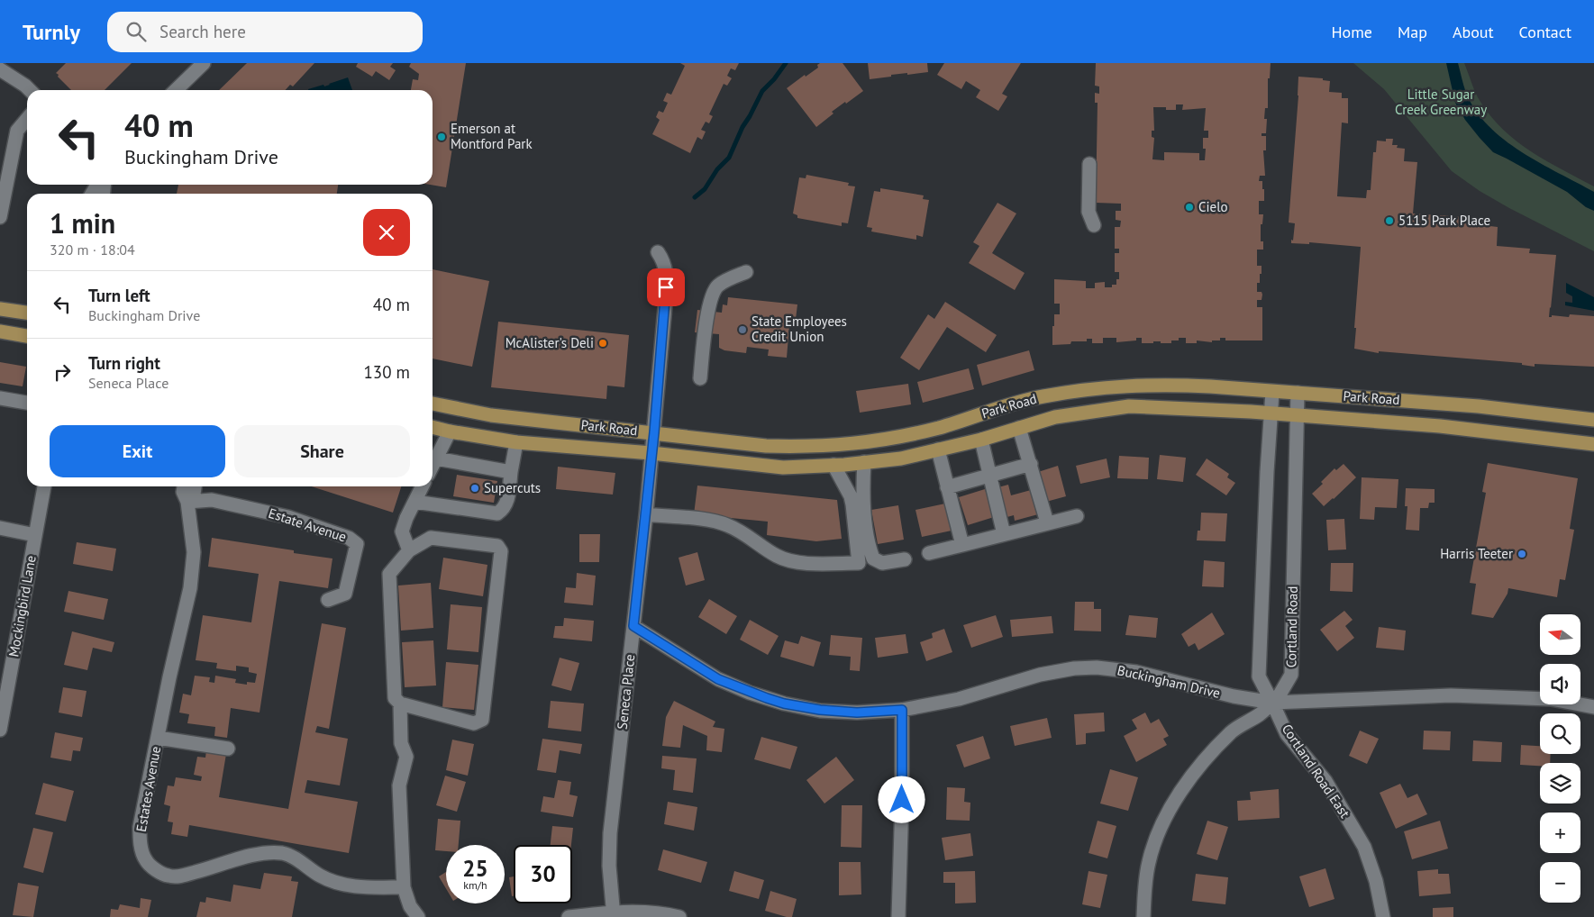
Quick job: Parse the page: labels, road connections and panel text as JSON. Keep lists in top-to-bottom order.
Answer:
{
  "streets": {
    "main road": ["Park Road"],
    "street": [
      "Estate Avenue",
      "Mockingbird Lane",
      "Cortland Road",
      "Buckingham Drive",
      "Seneca Place",
      "Cortland Road East",
      "Estates Avenue"
    ]
  },
  "crossings": [
    ["Park Road", "Cortland Road"],
    ["Park Road", "Seneca Place"],
    ["Estate Avenue", "Estates Avenue"],
    ["Cortland Road", "Buckingham Drive"],
    ["Cortland Road", "Cortland Road East"],
    ["Buckingham Drive", "Seneca Place"],
    ["Buckingham Drive", "Cortland Road East"]
  ],
  "parks": ["Little Sugar Creek Greenway"],
  "places": [
    "Emerson at Montford Park",
    "Cielo",
    "5115 Park Place",
    "State Employees Credit Union",
    "McAlister's Deli",
    "Supercuts",
    "Harris Teeter"
  ],
  "north": "left",
  "page": {
    "header": "Turnly",
    "search": "Search here",
    "nav": [
      "Home",
      "Map",
      "About",
      "Contact"
    ],
    "turn": ["40 m", "Buckingham Drive"],
    "heading": ["1 min", "320 m · 18:04"],
    "list": [
      {
        "name": "Turn left",
        "note": "Buckingham Drive",
        "value": "40 m"
      },
      {
        "name": "Turn right",
        "note": "Seneca Place",
        "value": "130 m"
      }
    ],
    "buttons": ["Exit", "Share"],
    "map_buttons": ["+", "−"],
    "speed": "25 km/h",
    "limit": "30"
  }
}
